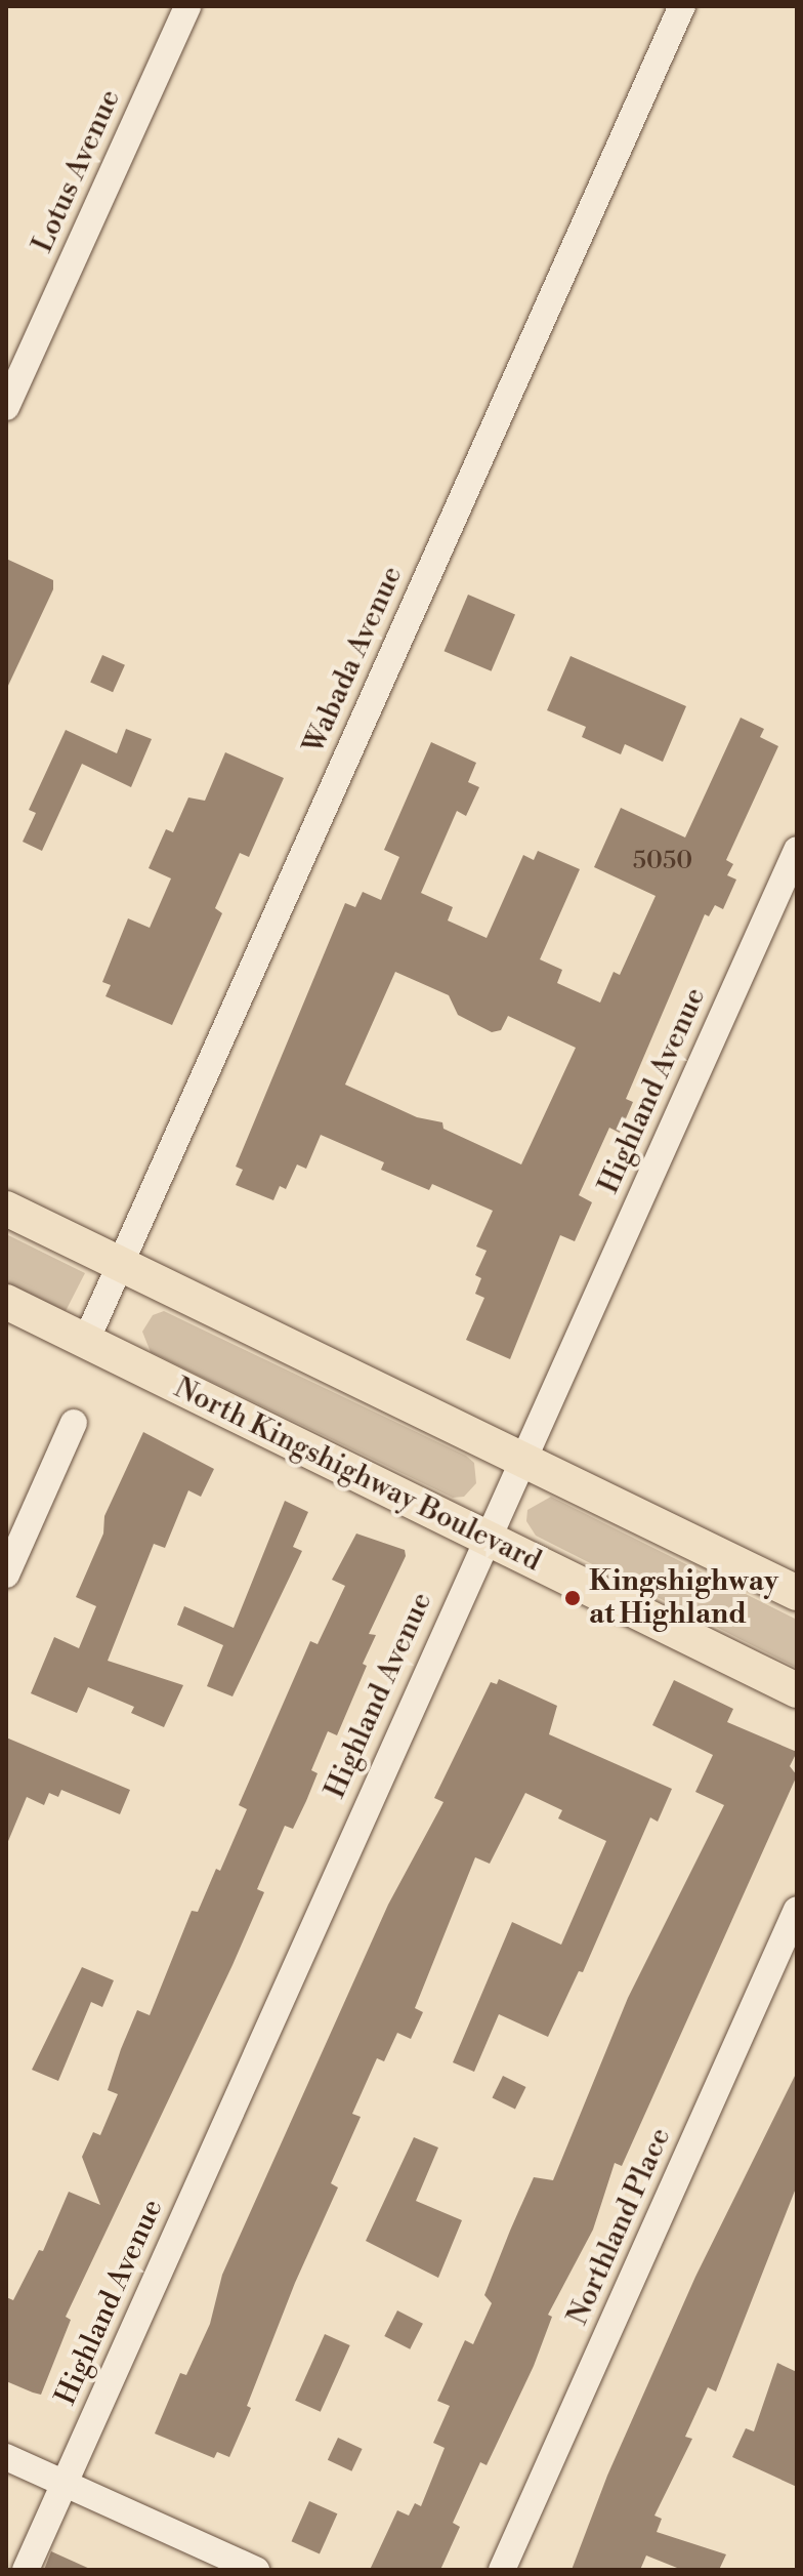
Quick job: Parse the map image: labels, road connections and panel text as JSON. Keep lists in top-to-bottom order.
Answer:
{
  "streets": {
    "main road": ["North Kingshighway Boulevard"],
    "street": [
      "Lotus Avenue",
      "Wabada Avenue",
      "Highland Avenue",
      "Northland Place"
    ]
  },
  "crossings": [
    ["Wabada Avenue", "North Kingshighway Boulevard"],
    ["Highland Avenue", "North Kingshighway Boulevard"]
  ],
  "places": ["Kingshighway at Highland"],
  "house_numbers": ["5050"]
}
